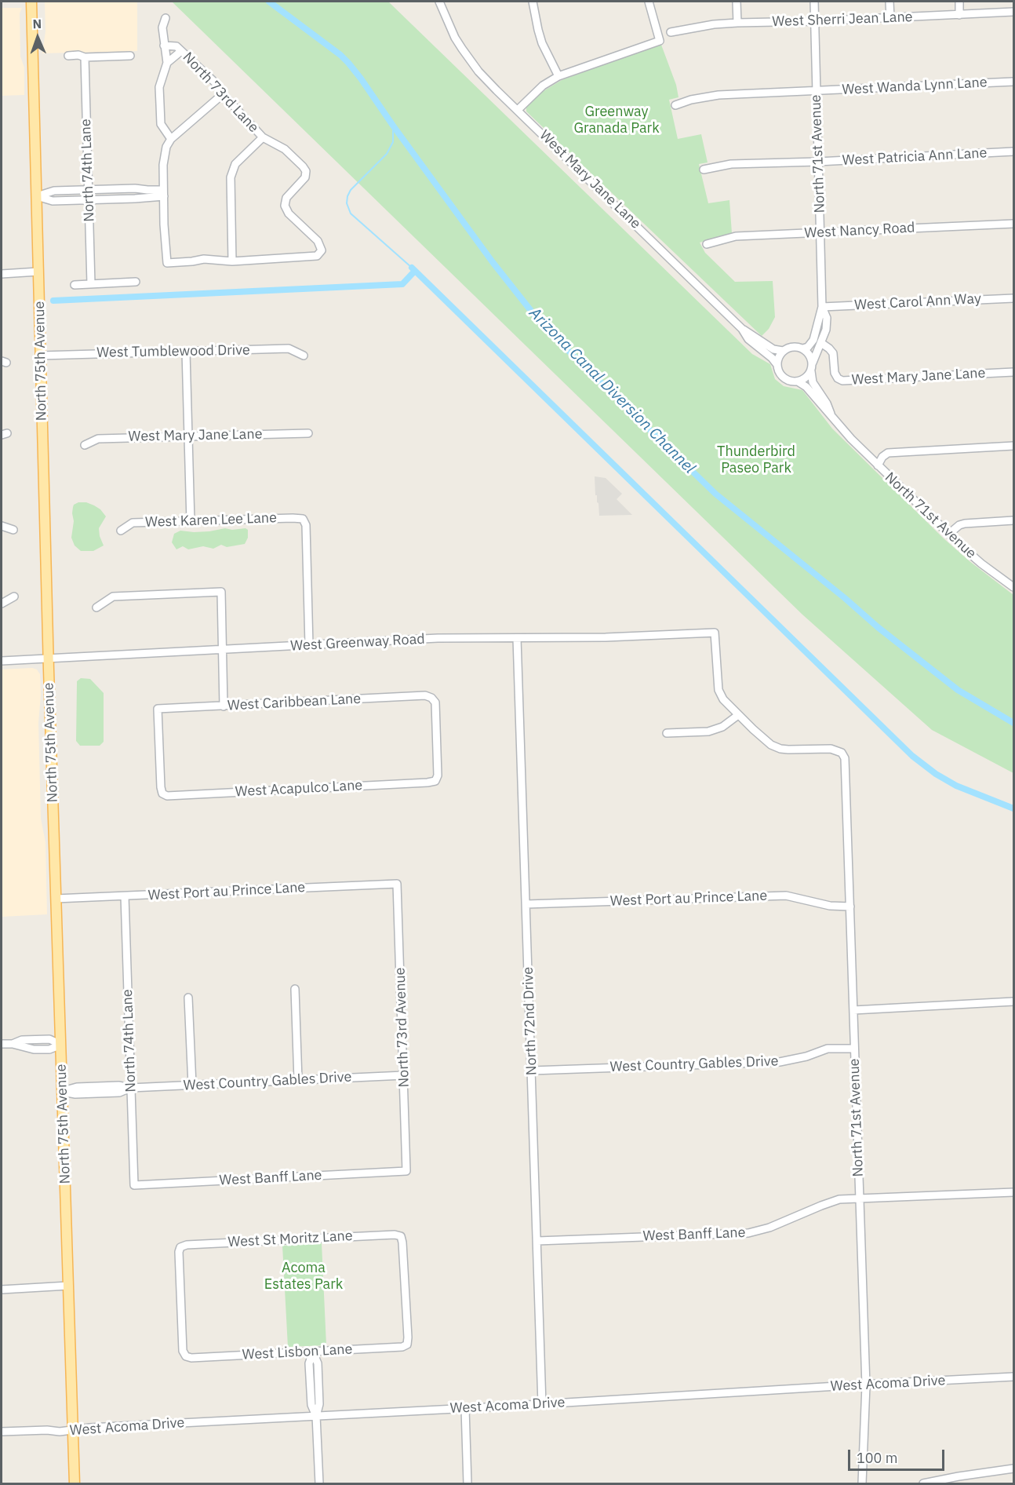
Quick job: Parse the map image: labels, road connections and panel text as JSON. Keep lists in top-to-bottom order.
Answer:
{
  "streets": {
    "main road": ["North 75th Avenue"],
    "street": [
      "West Sherri Jean Lane",
      "West Wanda Lynn Lane",
      "North 73rd Lane",
      "North 71st Avenue",
      "West Patricia Ann Lane",
      "North 74th Lane",
      "West Mary Jane Lane",
      "West Nancy Road",
      "West Carol Ann Way",
      "West Tumblewood Drive",
      "West Karen Lee Lane",
      "West Greenway Road",
      "West Caribbean Lane",
      "West Acapulco Lane",
      "West Port au Prince Lane",
      "North 72nd Drive",
      "North 73rd Avenue",
      "West Country Gables Drive",
      "West Banff Lane",
      "West St Moritz Lane",
      "West Lisbon Lane",
      "West Acoma Drive"
    ]
  },
  "crossings": [
    ["West Sherri Jean Lane", "North 71st Avenue"],
    ["West Wanda Lynn Lane", "North 71st Avenue"],
    ["North 71st Avenue", "West Patricia Ann Lane"],
    ["North 71st Avenue", "West Mary Jane Lane"],
    ["North 71st Avenue", "West Nancy Road"],
    ["North 71st Avenue", "West Carol Ann Way"],
    ["North 71st Avenue", "West Greenway Road"],
    ["North 71st Avenue", "West Port au Prince Lane"],
    ["North 71st Avenue", "West Country Gables Drive"],
    ["North 71st Avenue", "West Banff Lane"],
    ["North 71st Avenue", "West Acoma Drive"],
    ["North 74th Lane", "West Port au Prince Lane"],
    ["North 74th Lane", "West Country Gables Drive"],
    ["North 74th Lane", "West Banff Lane"],
    ["West Tumblewood Drive", "North 75th Avenue"],
    ["North 75th Avenue", "West Greenway Road"],
    ["North 75th Avenue", "West Port au Prince Lane"],
    ["North 75th Avenue", "West Country Gables Drive"],
    ["North 75th Avenue", "West Acoma Drive"],
    ["West Karen Lee Lane", "West Greenway Road"],
    ["West Greenway Road", "North 72nd Drive"],
    ["West Caribbean Lane", "West Acapulco Lane"],
    ["West Port au Prince Lane", "North 72nd Drive"],
    ["West Port au Prince Lane", "North 73rd Avenue"],
    ["North 72nd Drive", "West Country Gables Drive"],
    ["North 72nd Drive", "West Banff Lane"],
    ["North 72nd Drive", "West Acoma Drive"],
    ["North 73rd Avenue", "West Country Gables Drive"],
    ["North 73rd Avenue", "West Banff Lane"],
    ["West St Moritz Lane", "West Lisbon Lane"]
  ],
  "water": ["Arizona Canal Diversion Channel"],
  "parks": ["Greenway Granada Park", "Thunderbird Paseo Park", "Acoma Estates Park"],
  "scale_bar": "100 m",
  "north": "top"
}
